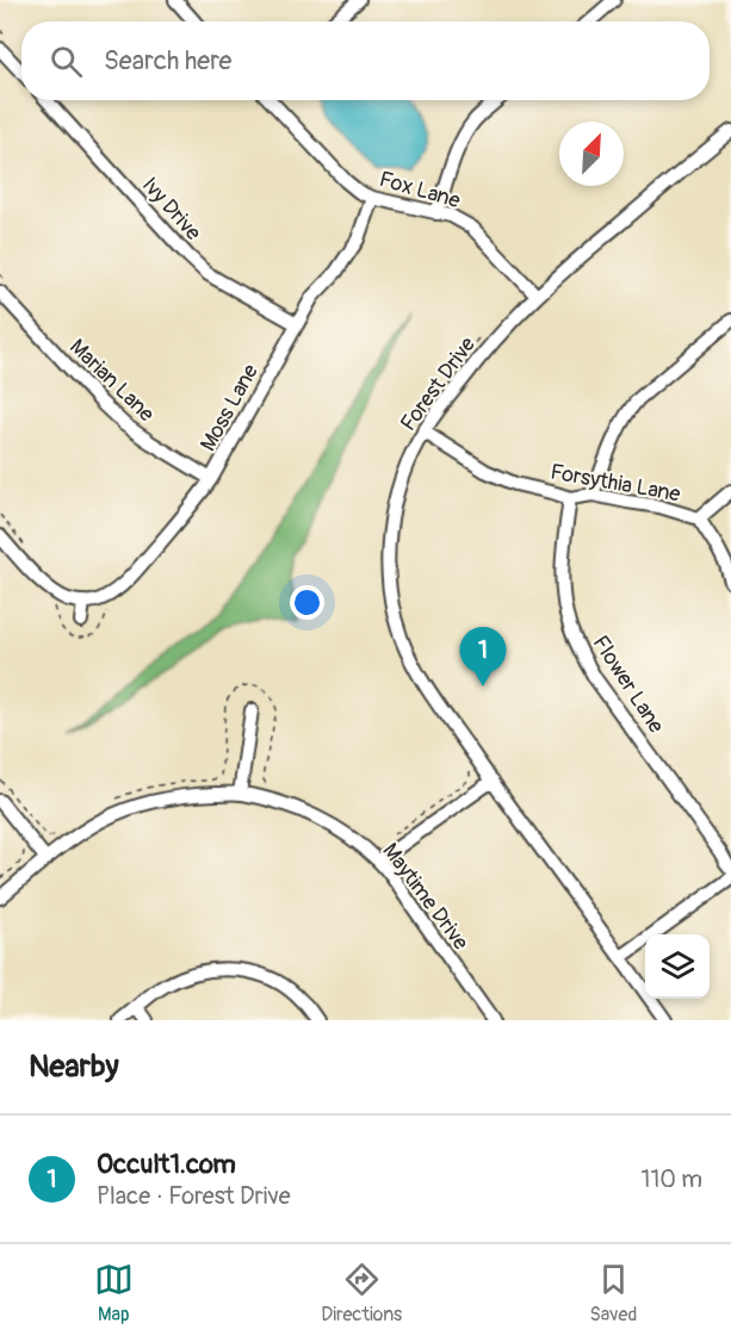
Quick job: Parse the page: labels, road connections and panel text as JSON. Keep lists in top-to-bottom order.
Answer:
{
  "streets": {
    "street": [
      "Fox Lane",
      "Ivy Drive",
      "Marian Lane",
      "Forest Drive",
      "Moss Lane",
      "Forsythia Lane",
      "Flower Lane",
      "Maytime Drive"
    ]
  },
  "crossings": [
    ["Fox Lane", "Forest Drive"],
    ["Fox Lane", "Moss Lane"],
    ["Ivy Drive", "Moss Lane"],
    ["Marian Lane", "Moss Lane"],
    ["Forest Drive", "Forsythia Lane"],
    ["Forsythia Lane", "Flower Lane"]
  ],
  "north": "top right",
  "page": {
    "search": "Search here",
    "pins": "1",
    "heading": "Nearby",
    "list": [
      {
        "mark": "1",
        "name": "Occult1.com",
        "note": "Place · Forest Drive",
        "value": "110 m"
      }
    ],
    "nav": ["Map", "Directions", "Saved"]
  }
}
